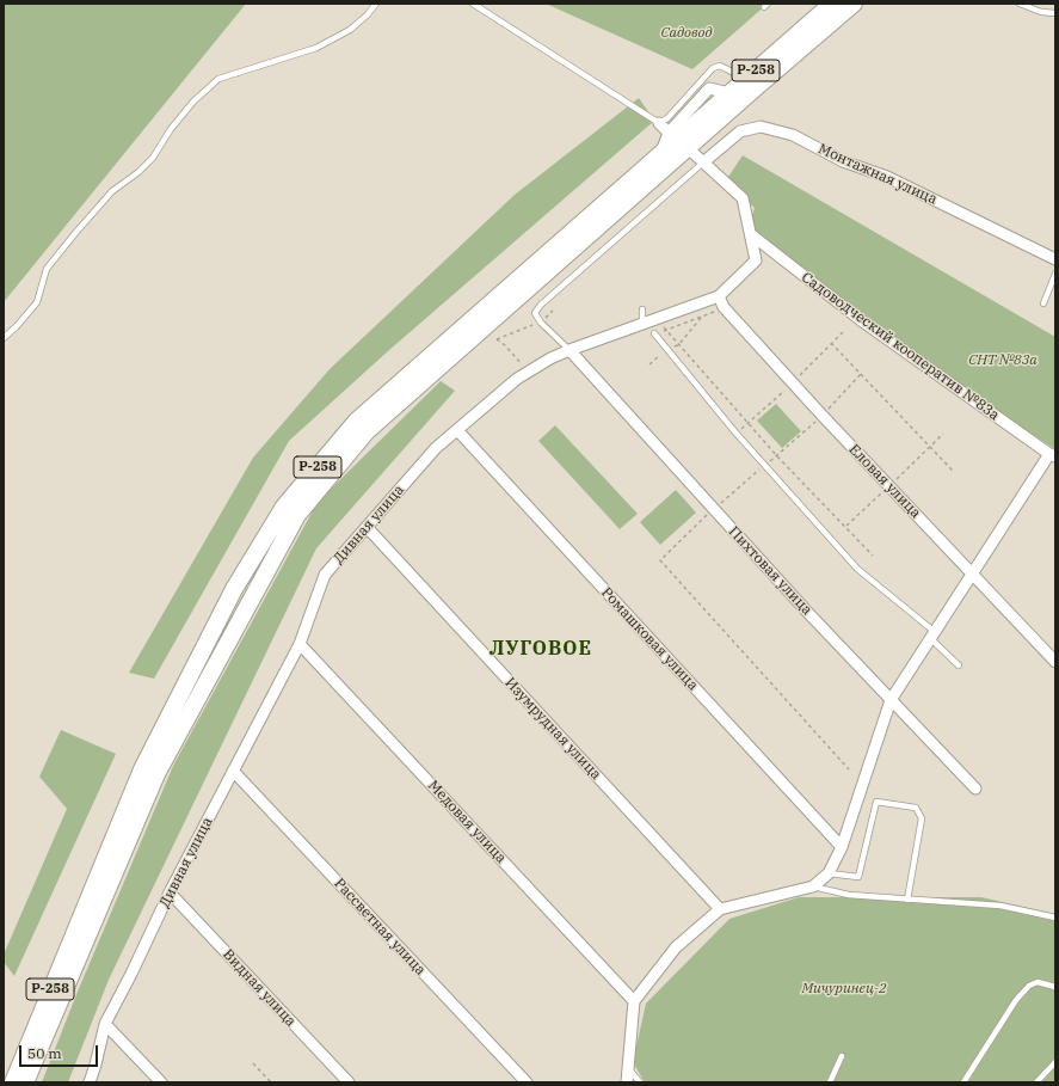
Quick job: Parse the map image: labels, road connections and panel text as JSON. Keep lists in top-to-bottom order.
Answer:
{
  "streets": {
    "main road": ["Р-258"],
    "street": [
      "Монтажная улица",
      "Садоводческий кооператив №83а",
      "Еловая улица",
      "Дивная улица",
      "Пихтовая улица",
      "Ромашковая улица",
      "Изумрудная улица",
      "Медовая улица",
      "Рассветная улица",
      "Видная улица"
    ]
  },
  "crossings": [
    ["Р-258", "Дивная улица"],
    ["Монтажная улица", "Дивная улица"],
    ["Садоводческий кооператив №83а", "Дивная улица"],
    ["Еловая улица", "Дивная улица"],
    ["Дивная улица", "Пихтовая улица"],
    ["Дивная улица", "Ромашковая улица"],
    ["Дивная улица", "Изумрудная улица"],
    ["Дивная улица", "Медовая улица"],
    ["Дивная улица", "Рассветная улица"],
    ["Дивная улица", "Видная улица"]
  ],
  "districts": ["ЛУГОВОЕ"],
  "parks": ["Садовод", "СНТ №83а", "Мичуринец-2"],
  "scale_bar": "50 m"
}
